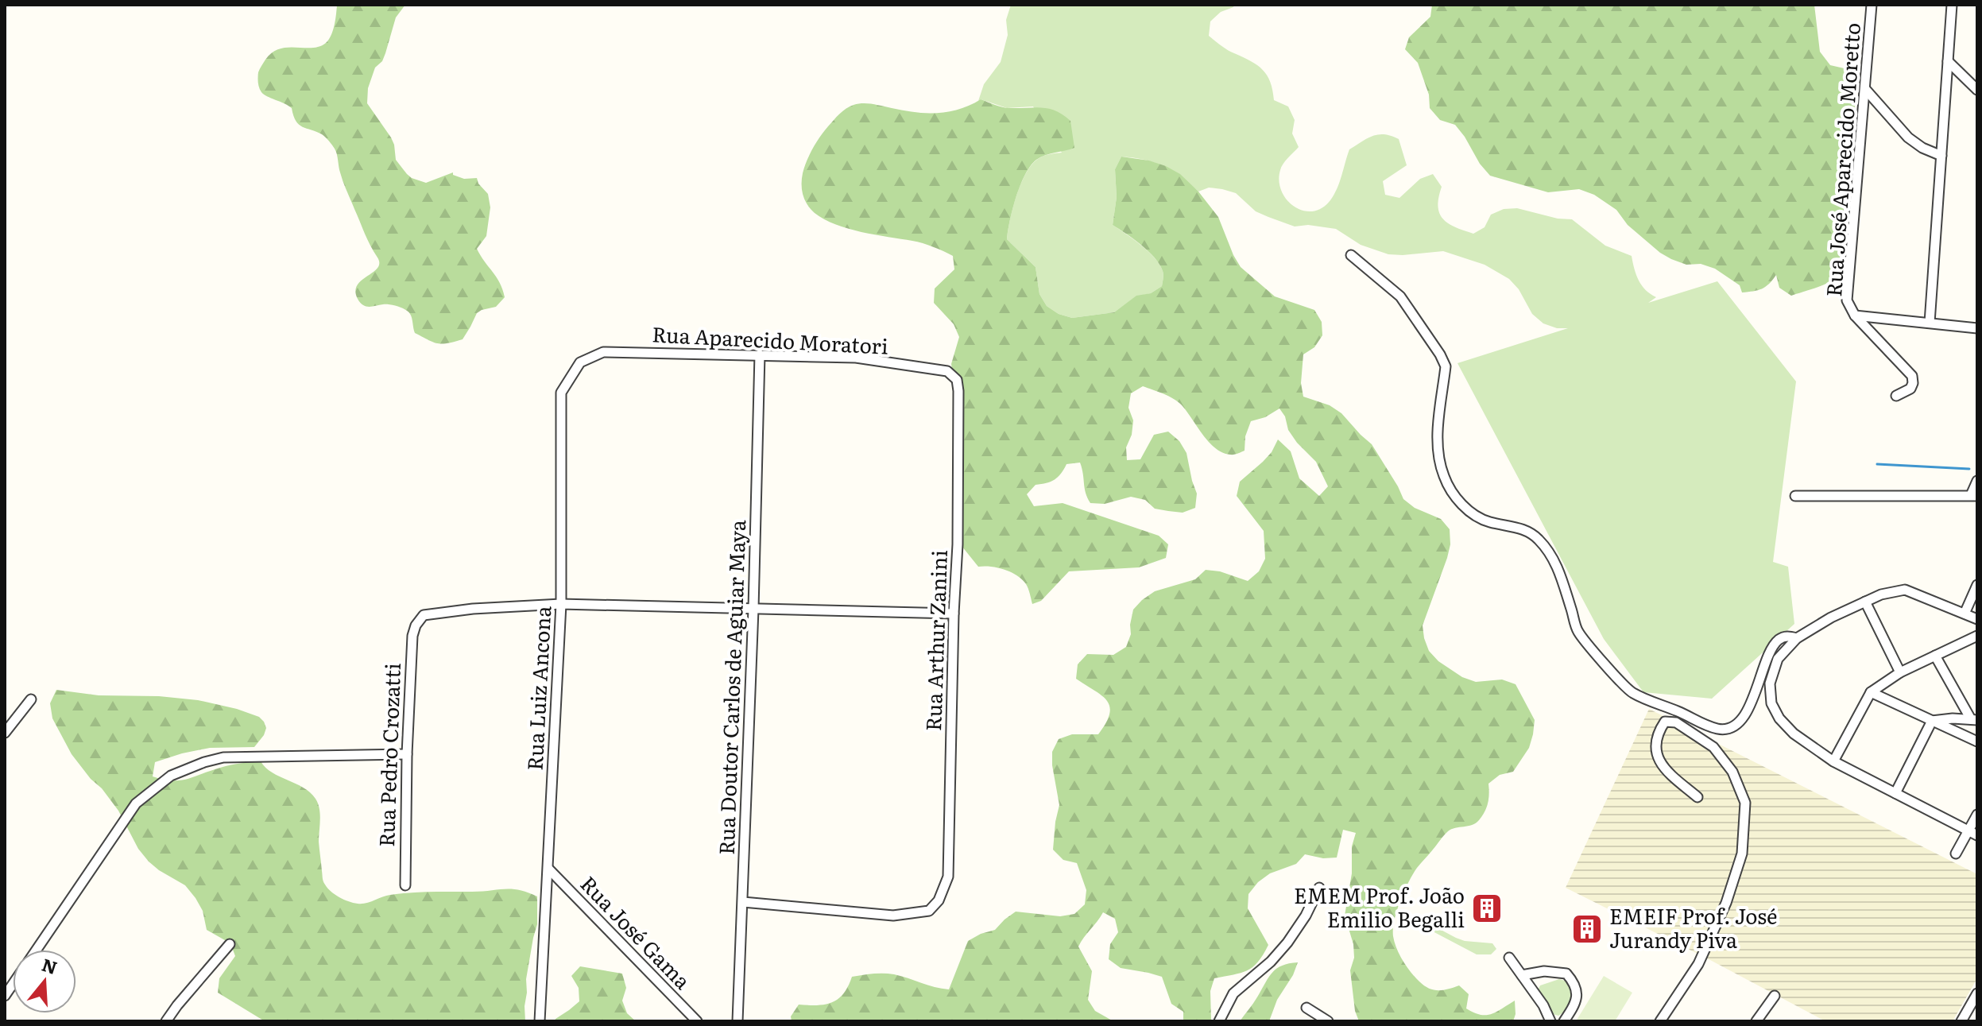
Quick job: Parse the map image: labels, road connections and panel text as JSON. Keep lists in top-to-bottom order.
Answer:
{
  "streets": {
    "street": [
      "Rua José Aparecido Moretto",
      "Rua Aparecido Moratori",
      "Rua Arthur Zanini",
      "Rua Doutor Carlos de Aguiar Maya",
      "Rua Luiz Ancona",
      "Rua Pedro Crozatti",
      "Rua José Gama"
    ]
  },
  "crossings": [
    ["Rua Aparecido Moratori", "Rua Arthur Zanini"],
    ["Rua Aparecido Moratori", "Rua Doutor Carlos de Aguiar Maya"],
    ["Rua Aparecido Moratori", "Rua Luiz Ancona"],
    ["Rua Arthur Zanini", "Rua Doutor Carlos de Aguiar Maya"],
    ["Rua Luiz Ancona", "Rua Pedro Crozatti"],
    ["Rua Luiz Ancona", "Rua José Gama"]
  ],
  "places": {
    "building": ["EMEM Prof. João Emilio Begalli", "EMEIF Prof. José Jurandy Piva"]
  },
  "north": "top"
}
